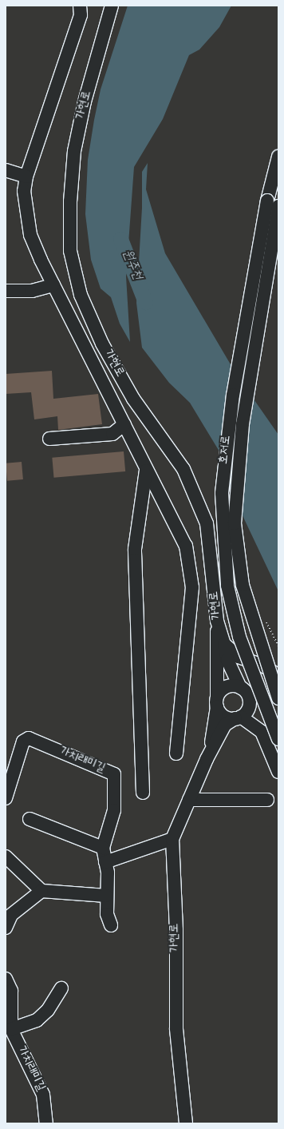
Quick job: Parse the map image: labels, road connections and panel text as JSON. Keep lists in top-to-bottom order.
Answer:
{
  "streets": {
    "street": ["가현로", "호저로", "가치래미길"]
  },
  "water": ["원주천"]
}
